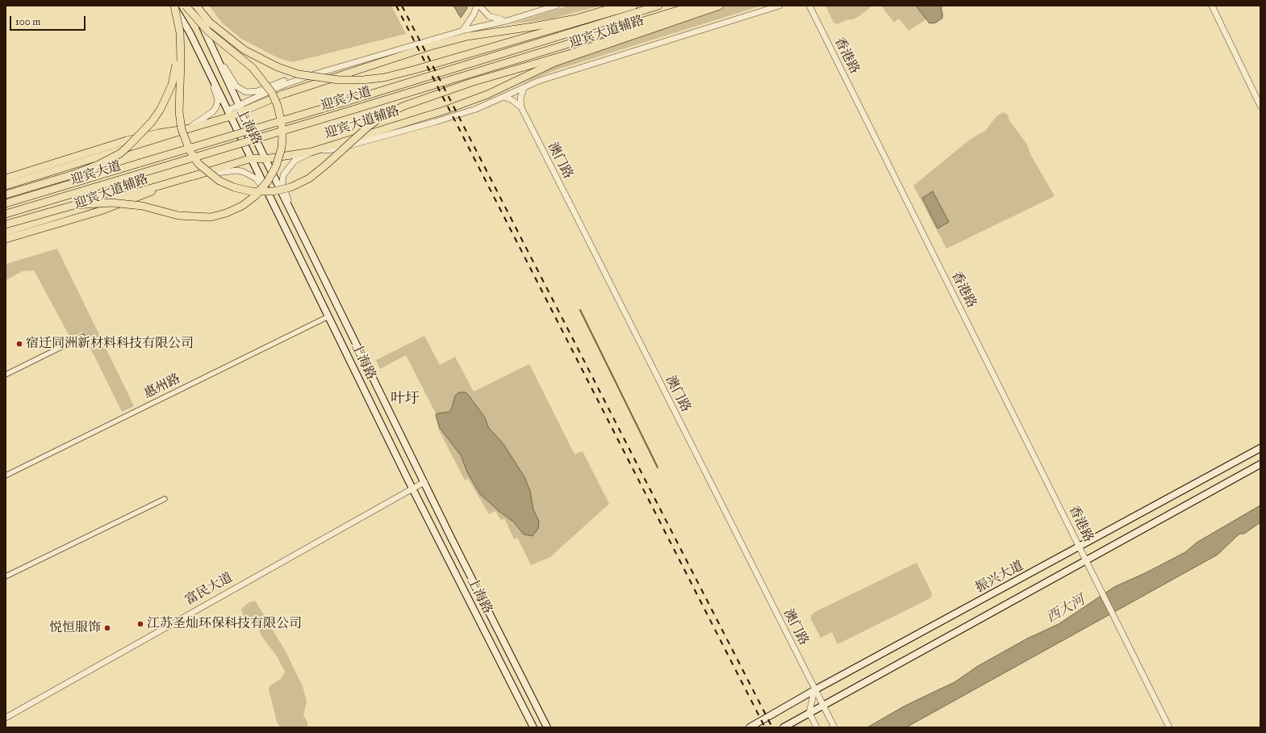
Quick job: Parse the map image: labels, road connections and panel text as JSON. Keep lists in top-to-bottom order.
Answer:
{
  "streets": {
    "main road": [
      "迎宾大道辅路",
      "迎宾大道",
      "上海路",
      "振兴大道"
    ],
    "street": [
      "香港路",
      "澳门路",
      "惠州路",
      "富民大道"
    ]
  },
  "crossings": [
    ["迎宾大道辅路", "上海路"],
    ["香港路", "振兴大道"],
    ["上海路", "惠州路"],
    ["上海路", "富民大道"],
    ["澳门路", "振兴大道"]
  ],
  "districts": ["叶圩"],
  "water": ["西大河"],
  "places": ["宿迁同洲新材料科技有限公司", "江苏圣灿环保科技有限公司", "悦恒服饰"],
  "scale_bar": "100 m"
}
